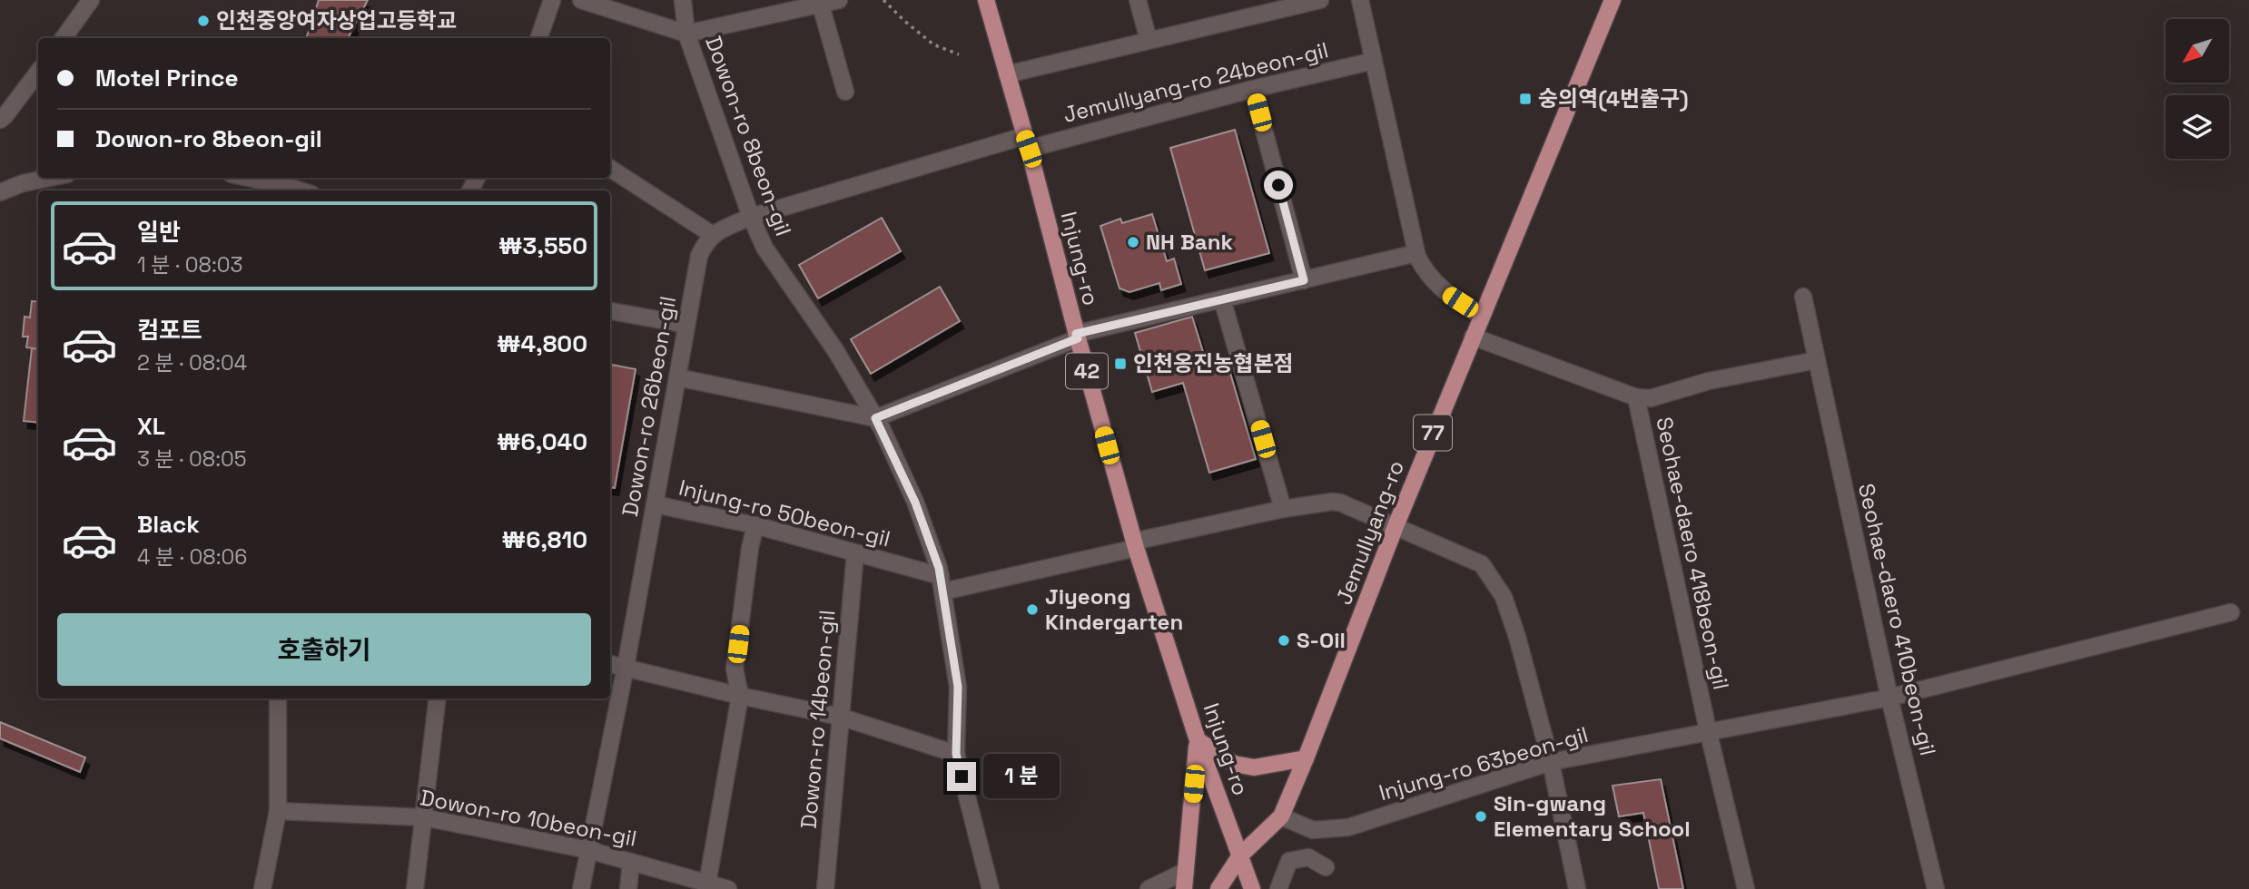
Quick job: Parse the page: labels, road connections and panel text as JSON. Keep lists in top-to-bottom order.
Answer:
{
  "streets": {
    "main road": [
      "Injung-ro",
      "42",
      "77",
      "Jemullyang-ro"
    ],
    "street": [
      "Jemullyang-ro 24beon-gil",
      "Dowon-ro 8beon-gil",
      "Dowon-ro 26beon-gil",
      "Injung-ro 50beon-gil",
      "Seohae-daero 418beon-gil",
      "Seohae-daero 410beon-gil",
      "Dowon-ro 14beon-gil",
      "Injung-ro 63beon-gil",
      "Dowon-ro 10beon-gil"
    ]
  },
  "crossings": [
    ["Jemullyang-ro 24beon-gil", "Dowon-ro 8beon-gil"],
    ["Jemullyang-ro 24beon-gil", "Injung-ro"],
    ["Jemullyang-ro 24beon-gil", "Dowon-ro 26beon-gil"],
    ["Dowon-ro 8beon-gil", "Injung-ro 50beon-gil"],
    ["Injung-ro", "Injung-ro 50beon-gil"],
    ["Injung-ro", "Jemullyang-ro"],
    ["Dowon-ro 26beon-gil", "Injung-ro 50beon-gil"],
    ["Dowon-ro 26beon-gil", "Dowon-ro 10beon-gil"],
    ["Injung-ro 50beon-gil", "Jemullyang-ro"],
    ["Injung-ro 50beon-gil", "Dowon-ro 14beon-gil"],
    ["Injung-ro 50beon-gil", "Injung-ro 63beon-gil"],
    ["Jemullyang-ro", "Seohae-daero 418beon-gil"],
    ["Jemullyang-ro", "Injung-ro 63beon-gil"],
    ["Seohae-daero 418beon-gil", "Injung-ro 63beon-gil"],
    ["Seohae-daero 410beon-gil", "Injung-ro 63beon-gil"]
  ],
  "places": {
    "other": [
      "인천중앙여자상업고등학교",
      "NH Bank",
      "Jiyeong Kindergarten",
      "S-Oil",
      "Sin-gwang Elementary School"
    ],
    "transit": ["숭의역(4번출구)", "인천옹진농협본점"]
  },
  "north": "bottom left",
  "page": {
    "banner": ["Motel Prince", "Dowon-ro 8beon-gil"],
    "list": [
      {
        "name": "일반",
        "note": "1 분 · 08:03",
        "value": "₩3,550"
      },
      {
        "name": "컴포트",
        "note": "2 분 · 08:04",
        "value": "₩4,800"
      },
      {
        "name": "XL",
        "note": "3 분 · 08:05",
        "value": "₩6,040"
      },
      {
        "name": "Black",
        "note": "4 분 · 08:06",
        "value": "₩6,810"
      }
    ],
    "buttons": "호출하기",
    "bubble": "1 분"
  }
}
